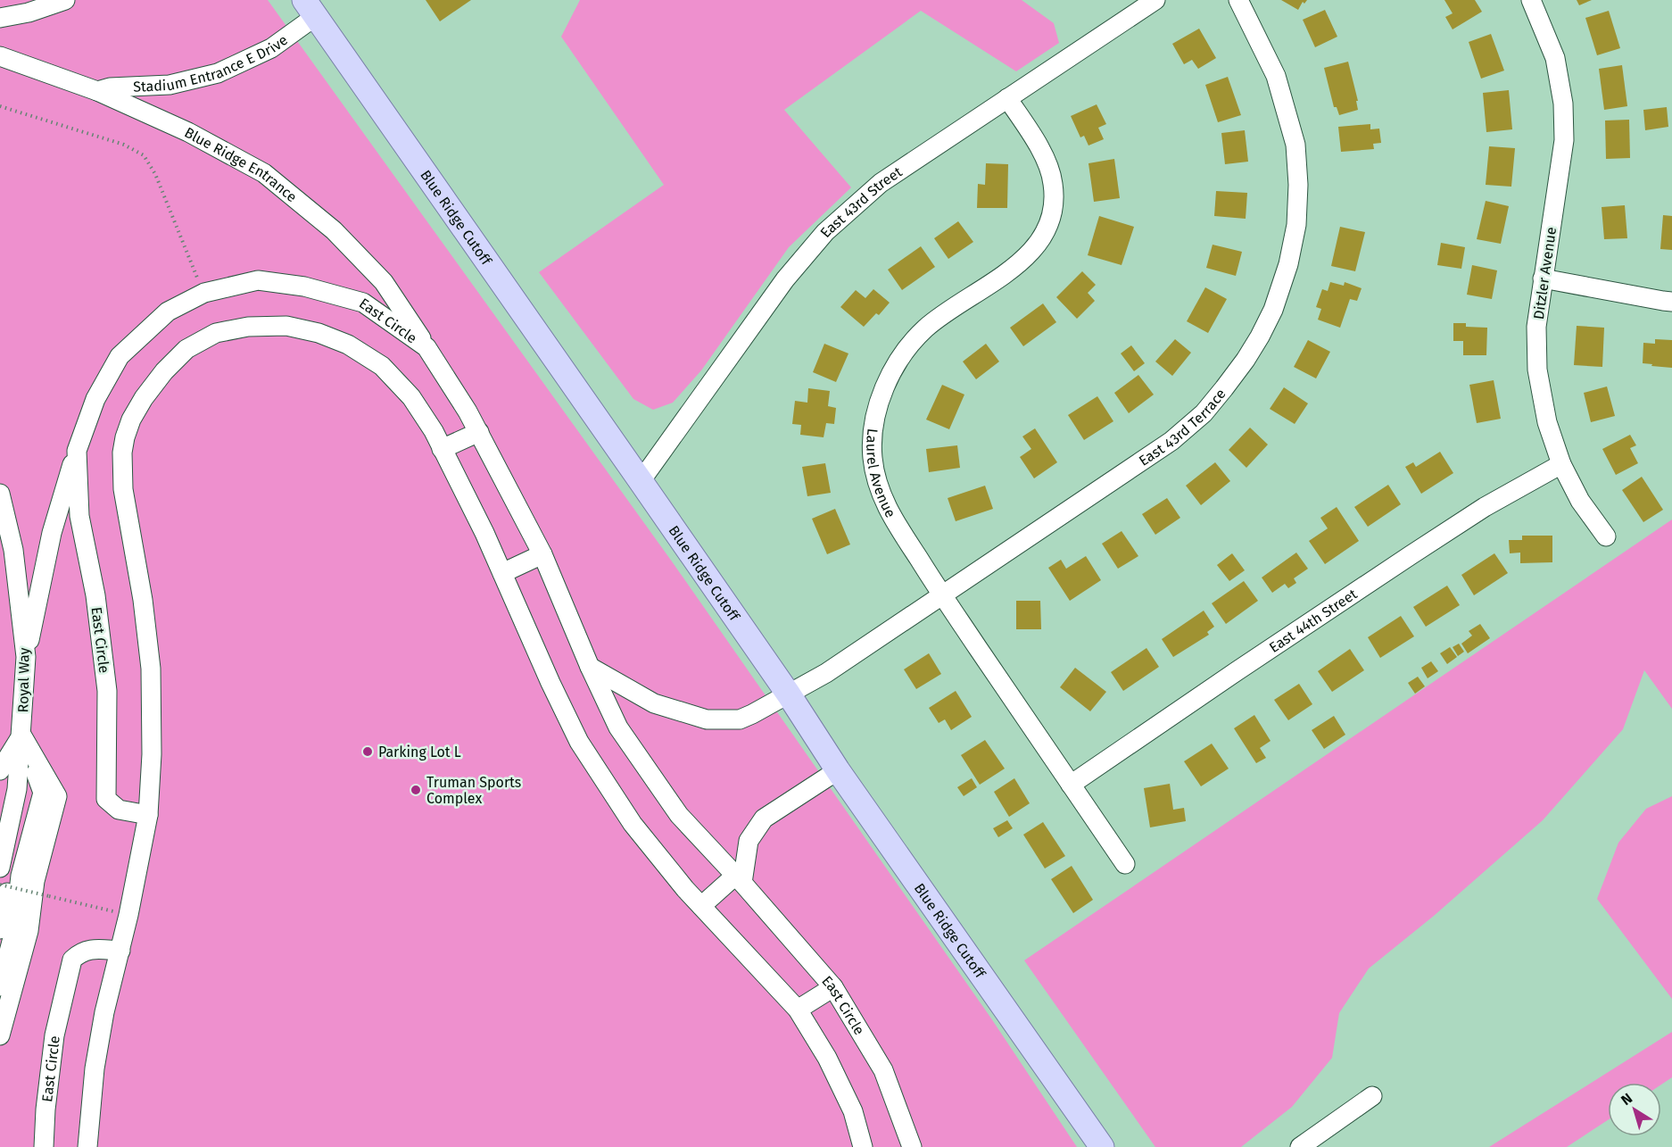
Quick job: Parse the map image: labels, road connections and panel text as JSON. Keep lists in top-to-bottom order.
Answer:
{
  "streets": {
    "main road": ["Blue Ridge Cutoff"],
    "street": [
      "Stadium Entrance E Drive",
      "Blue Ridge Entrance",
      "East 43rd Street",
      "Ditzler Avenue",
      "East Circle",
      "East 43rd Terrace",
      "Laurel Avenue",
      "East 44th Street",
      "Royal Way"
    ]
  },
  "crossings": [
    ["Stadium Entrance E Drive", "Blue Ridge Entrance"],
    ["Stadium Entrance E Drive", "Blue Ridge Cutoff"],
    ["Blue Ridge Entrance", "East Circle"],
    ["East 43rd Street", "Blue Ridge Cutoff"],
    ["East 43rd Street", "Laurel Avenue"],
    ["Blue Ridge Cutoff", "East 43rd Terrace"],
    ["Ditzler Avenue", "East 44th Street"],
    ["East Circle", "Royal Way"],
    ["East 43rd Terrace", "Laurel Avenue"],
    ["Laurel Avenue", "East 44th Street"]
  ],
  "places": ["Parking Lot L", "Truman Sports Complex"],
  "north": "top left"
}
